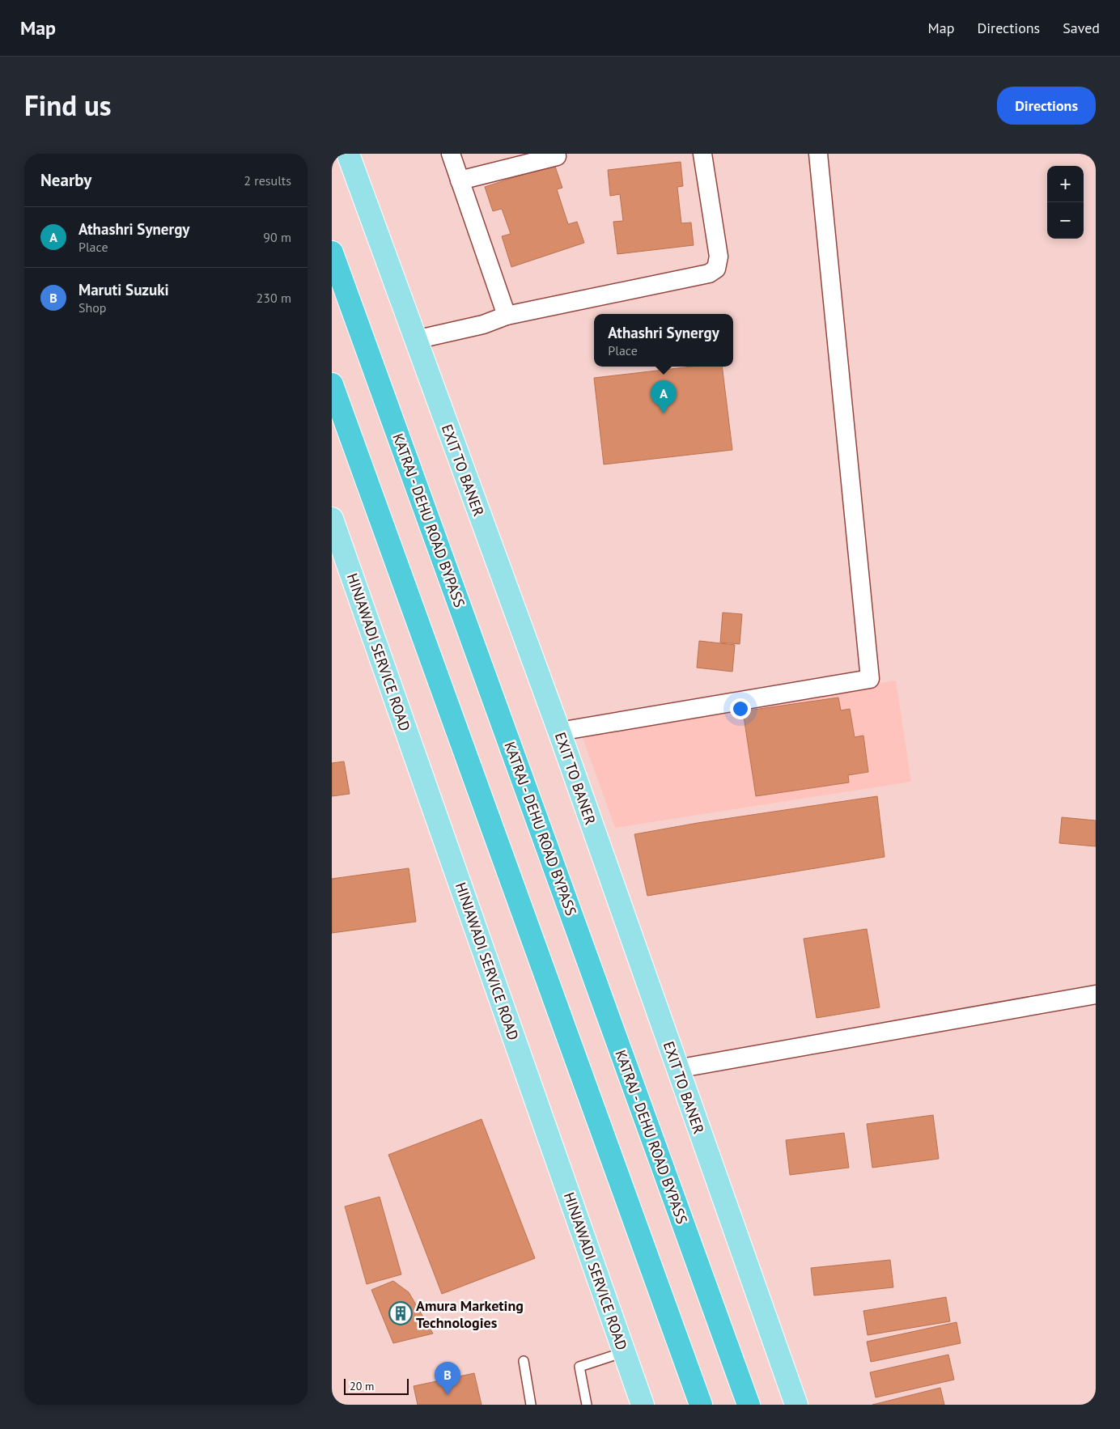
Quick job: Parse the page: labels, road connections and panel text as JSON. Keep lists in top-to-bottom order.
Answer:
{
  "streets": {
    "highway": ["KATRAJ - DEHU ROAD BYPASS"],
    "main road": ["EXIT TO BANER", "HINJAWADI SERVICE ROAD"]
  },
  "places": {
    "building": ["Amura Marketing Technologies"]
  },
  "scale_bar": "20 m",
  "page": {
    "header": "Map",
    "nav": ["Map", "Directions", "Saved"],
    "title": "Find us",
    "buttons": "Directions",
    "heading": ["Nearby", "2 results"],
    "map_buttons": ["+", "−"],
    "list": [
      {
        "mark": "A",
        "name": "Athashri Synergy",
        "note": "Place",
        "value": "90 m"
      },
      {
        "mark": "B",
        "name": "Maruti Suzuki",
        "note": "Shop",
        "value": "230 m"
      }
    ],
    "popup": ["Athashri Synergy", "Place"],
    "pins": ["A", "B"],
    "scale": "20 m"
  }
}
